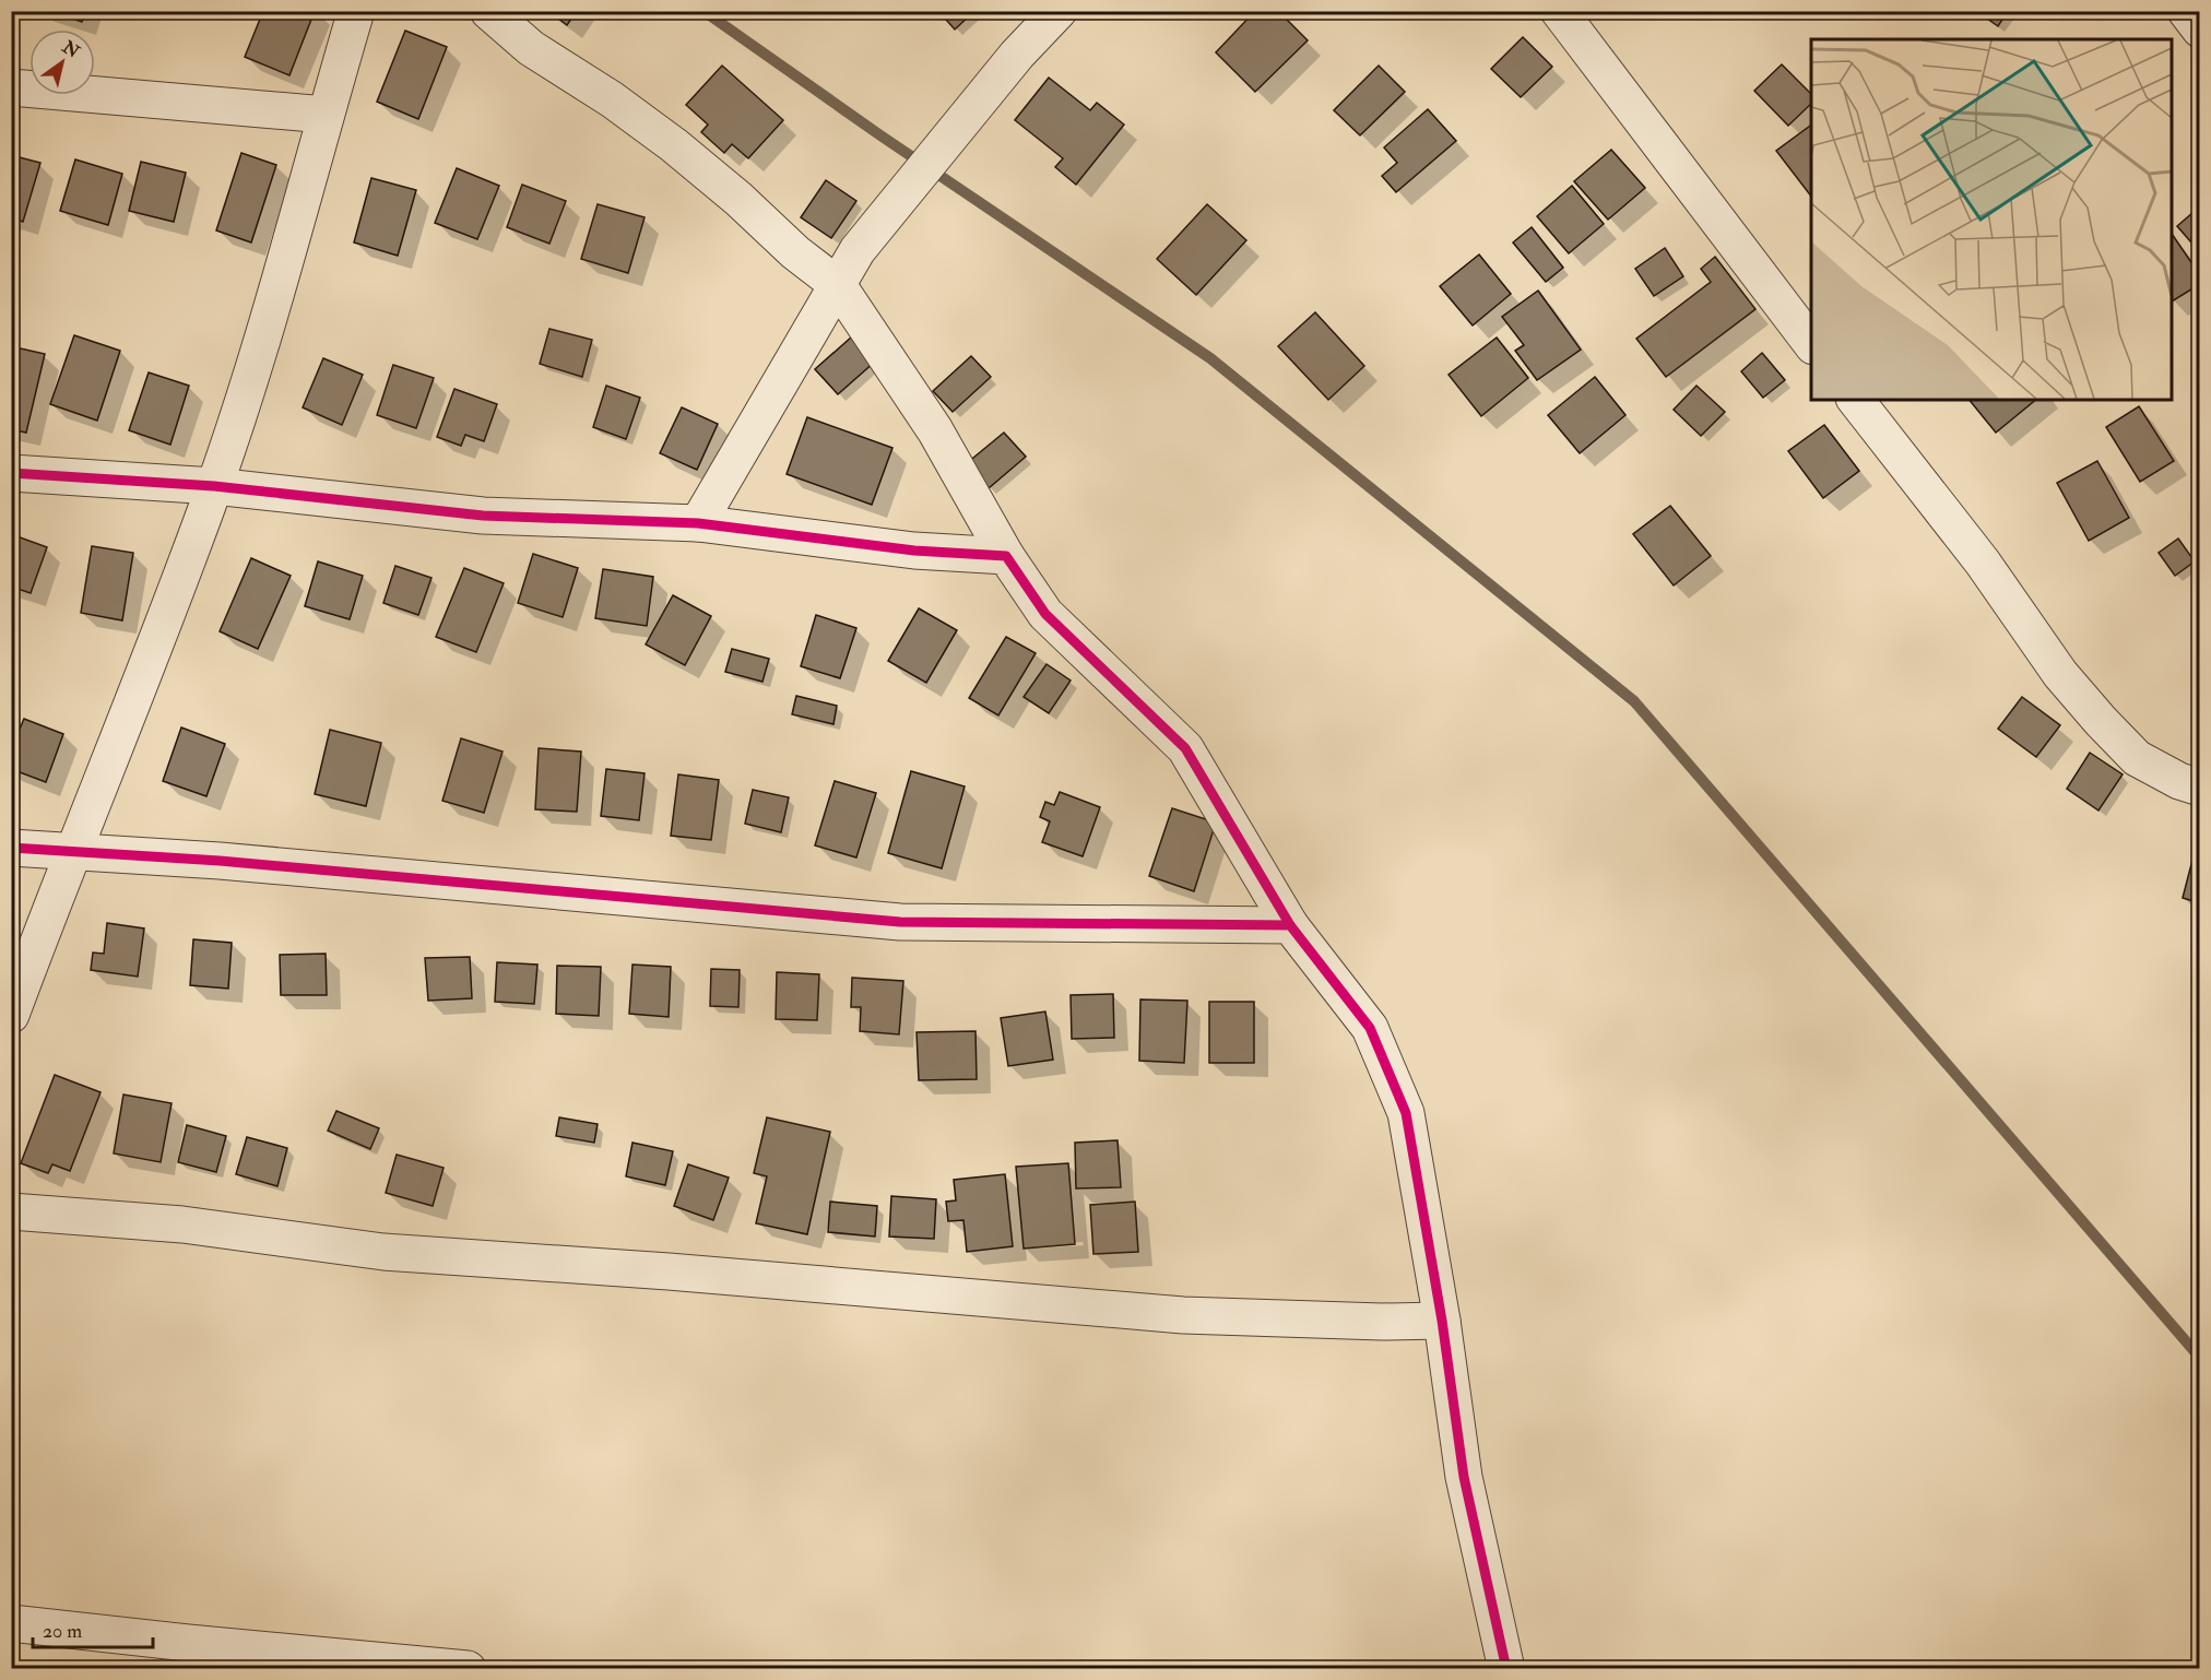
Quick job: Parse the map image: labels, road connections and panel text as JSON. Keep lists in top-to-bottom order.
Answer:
{
  "scale_bar": "20 m",
  "north": "top right"
}
